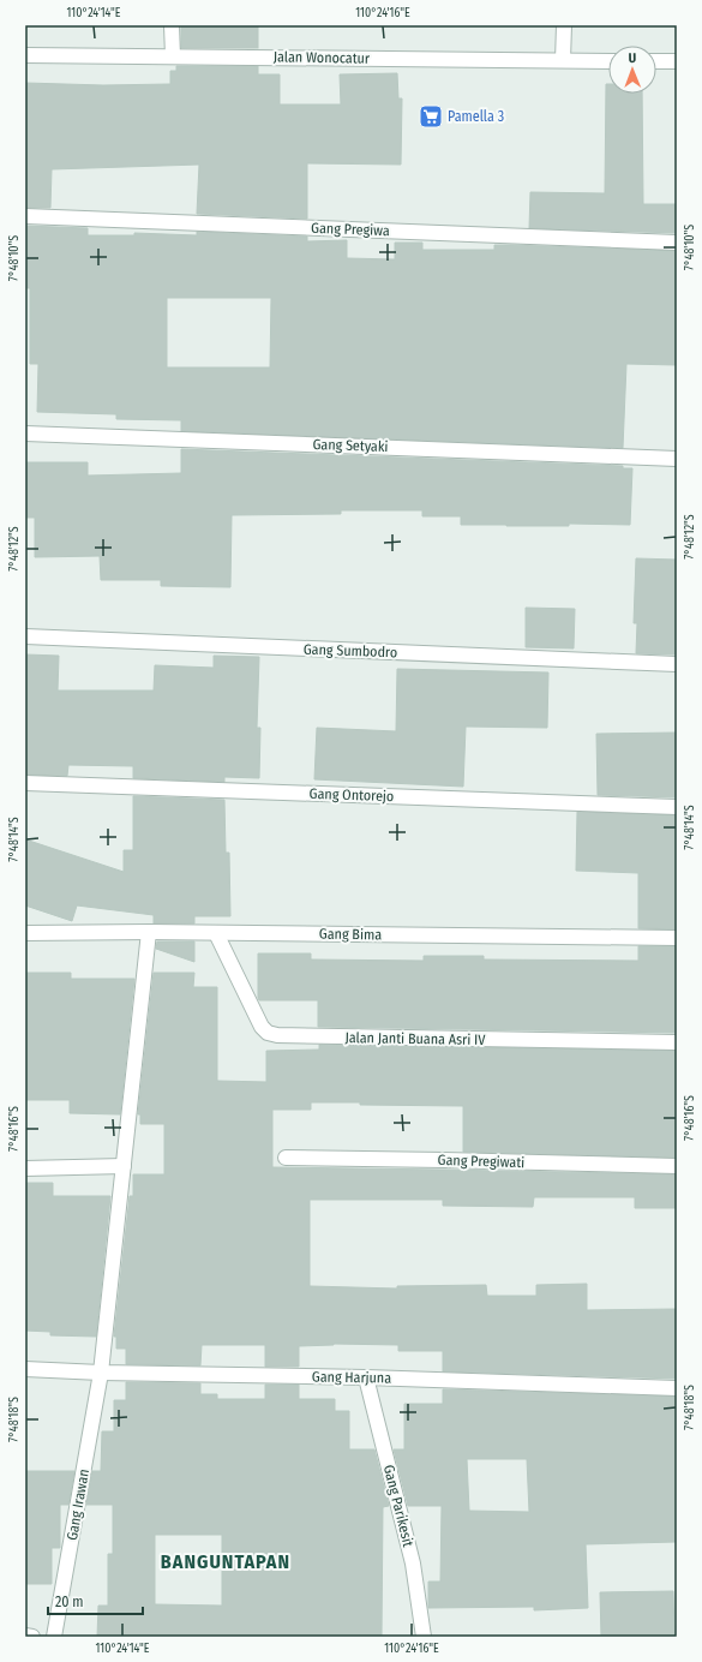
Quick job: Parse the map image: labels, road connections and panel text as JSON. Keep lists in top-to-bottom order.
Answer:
{
  "streets": {
    "street": [
      "Jalan Wonocatur",
      "Gang Pregiwa",
      "Gang Setyaki",
      "Gang Sumbodro",
      "Gang Ontorejo",
      "Gang Bima",
      "Jalan Janti Buana Asri IV",
      "Gang Pregiwati",
      "Gang Harjuna",
      "Gang Irawan",
      "Gang Parikesit"
    ]
  },
  "crossings": [
    ["Gang Bima", "Jalan Janti Buana Asri IV"],
    ["Gang Bima", "Gang Irawan"],
    ["Gang Harjuna", "Gang Irawan"],
    ["Gang Harjuna", "Gang Parikesit"]
  ],
  "districts": ["BANGUNTAPAN"],
  "places": {
    "supermarket": ["Pamella 3"]
  },
  "scale_bar": "20 m",
  "north": "top",
  "coordinates": [
    "110°24'14\"E",
    "110°24'16\"E",
    "7°48'10\"S",
    "7°48'12\"S",
    "7°48'14\"S",
    "7°48'16\"S",
    "7°48'18\"S"
  ]
}
